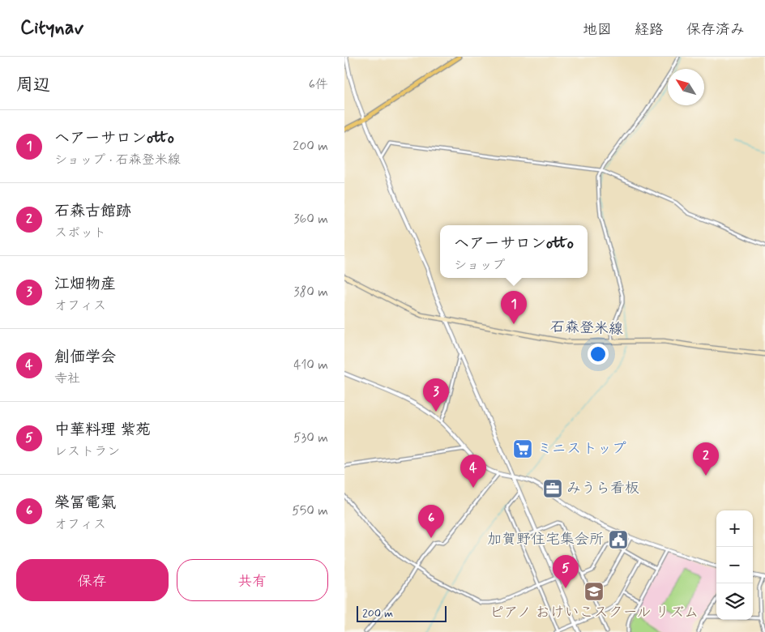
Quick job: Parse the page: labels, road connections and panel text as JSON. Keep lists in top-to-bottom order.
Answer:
{
  "streets": {
    "main road": ["石森登米線"]
  },
  "places": {
    "supermarket": ["ミニストップ"],
    "office": ["みうら看板"],
    "public building": ["加賀野住宅集会所"],
    "school or university": ["ピアノ おけいこスクール リズム"]
  },
  "scale_bar": "200 m",
  "north": "top left",
  "page": {
    "header": "Citynav",
    "nav": ["地図", "経路", "保存済み"],
    "heading": ["周辺", "6件"],
    "list": [
      {
        "mark": "1",
        "name": "ヘアーサロンotto",
        "note": "ショップ · 石森登米線",
        "value": "200 m"
      },
      {
        "mark": "2",
        "name": "石森古館跡",
        "note": "スポット",
        "value": "360 m"
      },
      {
        "mark": "3",
        "name": "江畑物産",
        "note": "オフィス",
        "value": "380 m"
      },
      {
        "mark": "4",
        "name": "創価学会",
        "note": "寺社",
        "value": "410 m"
      },
      {
        "mark": "5",
        "name": "中華料理 紫苑",
        "note": "レストラン",
        "value": "530 m"
      },
      {
        "mark": "6",
        "name": "榮冨電氣",
        "note": "オフィス",
        "value": "550 m"
      }
    ],
    "popup": ["ヘアーサロンotto", "ショップ"],
    "pins": [
      "1",
      "3",
      "2",
      "4",
      "6",
      "5"
    ],
    "map_buttons": ["+", "−"],
    "buttons": ["保存", "共有"],
    "scale": "200 m"
  }
}
